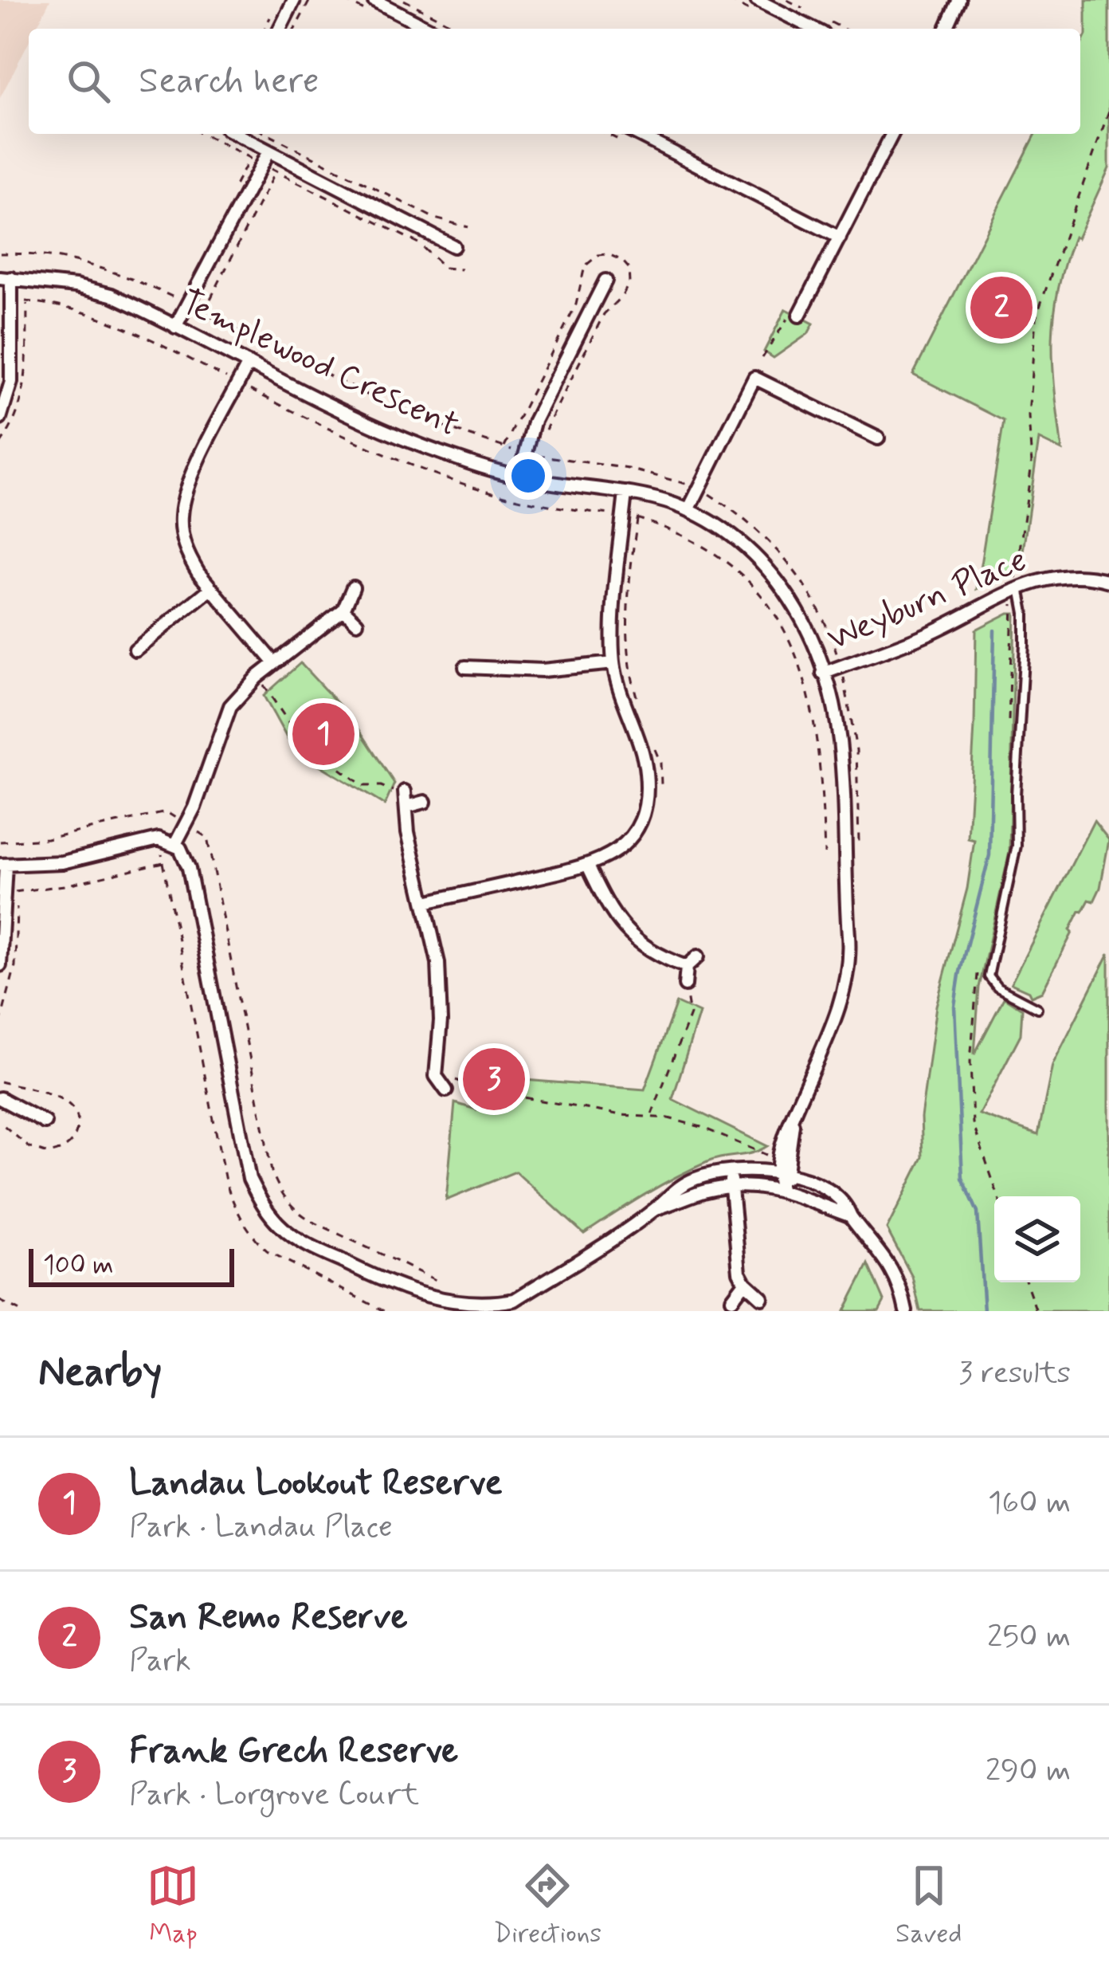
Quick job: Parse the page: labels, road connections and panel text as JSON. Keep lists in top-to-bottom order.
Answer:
{
  "streets": {
    "street": ["Templewood Crescent", "Weyburn Place"]
  },
  "crossings": [
    ["Templewood Crescent", "Weyburn Place"]
  ],
  "scale_bar": "100 m",
  "page": {
    "search": "Search here",
    "pins": ["2", "1", "3"],
    "scale": "100 m",
    "heading": ["Nearby", "3 results"],
    "list": [
      {
        "mark": "1",
        "name": "Landau Lookout Reserve",
        "note": "Park · Landau Place",
        "value": "160 m"
      },
      {
        "mark": "2",
        "name": "San Remo Reserve",
        "note": "Park",
        "value": "250 m"
      },
      {
        "mark": "3",
        "name": "Frank Grech Reserve",
        "note": "Park · Lorgrove Court",
        "value": "290 m"
      }
    ],
    "nav": ["Map", "Directions", "Saved"]
  }
}
